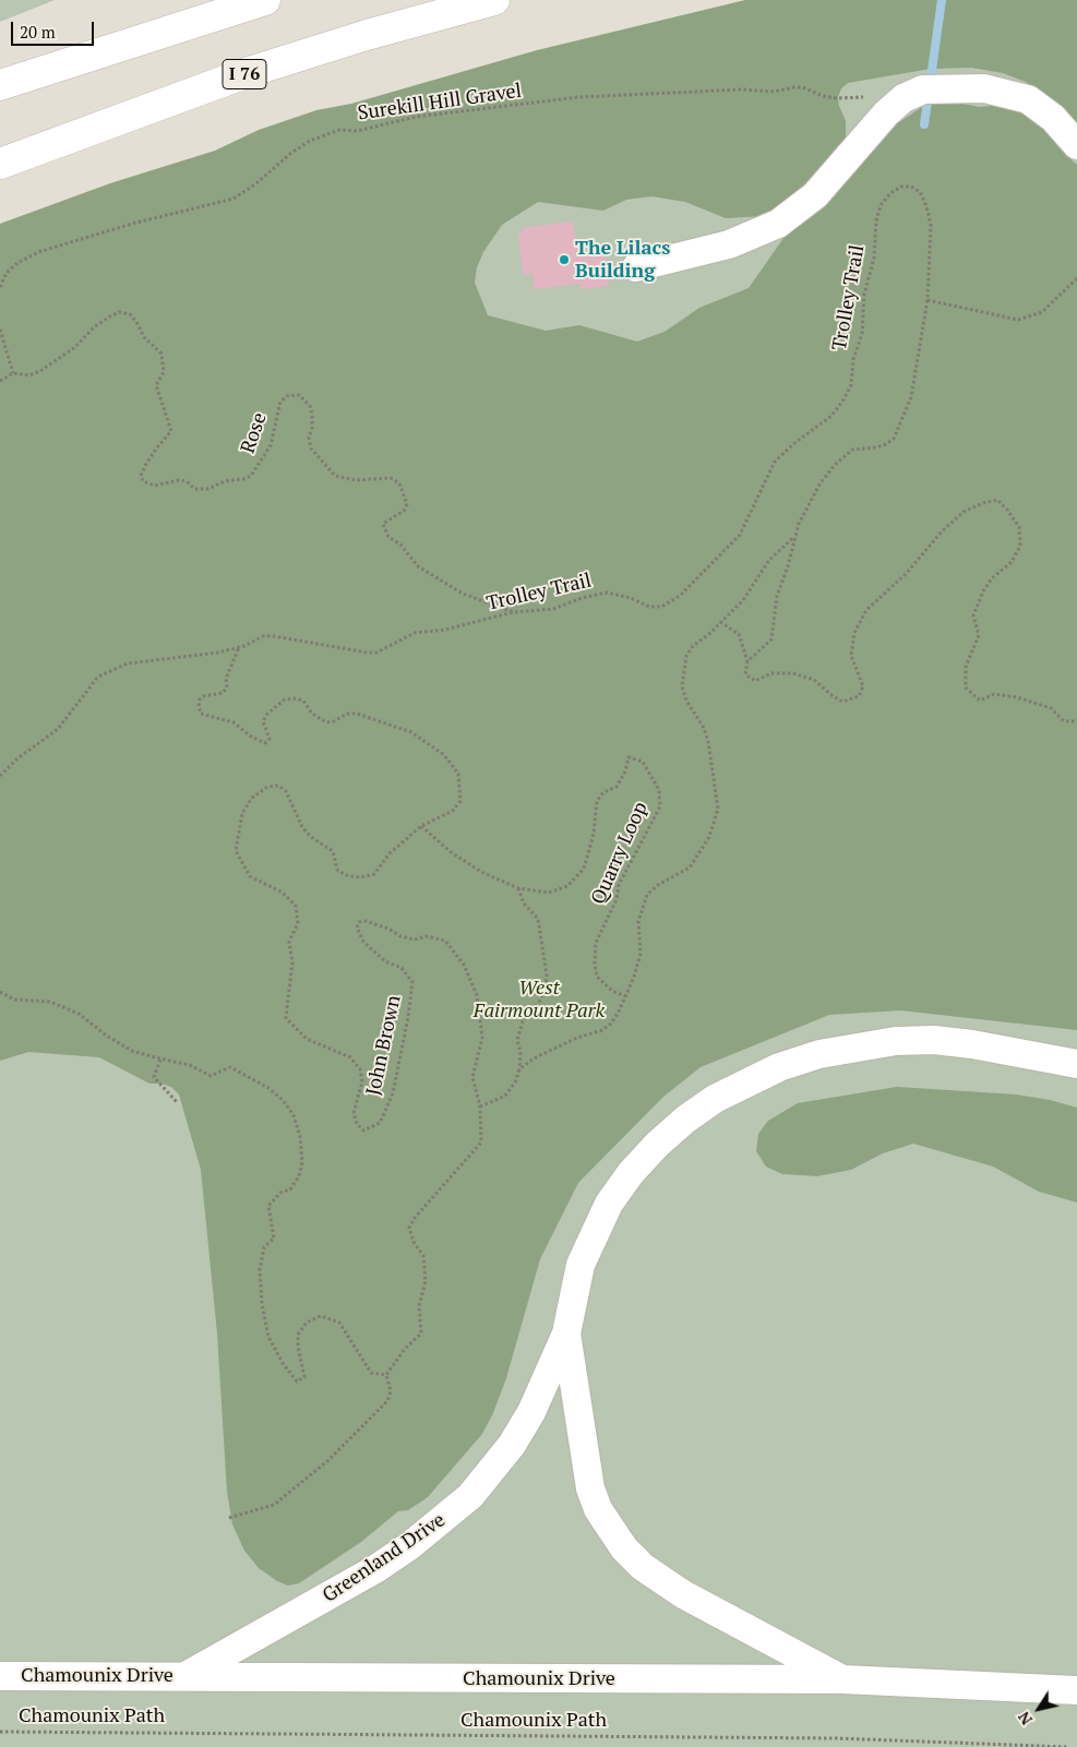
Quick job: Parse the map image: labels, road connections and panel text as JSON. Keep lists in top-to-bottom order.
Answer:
{
  "streets": {
    "highway": ["I 76"],
    "street": ["Greenland Drive", "Chamounix Drive"],
    "path": [
      "Surekill Hill Gravel",
      "Trolley Trail",
      "Rose",
      "Quarry Loop",
      "John Brown",
      "Chamounix Path"
    ]
  },
  "crossings": [
    ["Trolley Trail", "Rose"],
    ["Trolley Trail", "John Brown"],
    ["Greenland Drive", "Chamounix Drive"]
  ],
  "parks": ["West Fairmount Park"],
  "places": ["The Lilacs Building"],
  "scale_bar": "20 m",
  "north": "bottom left"
}
